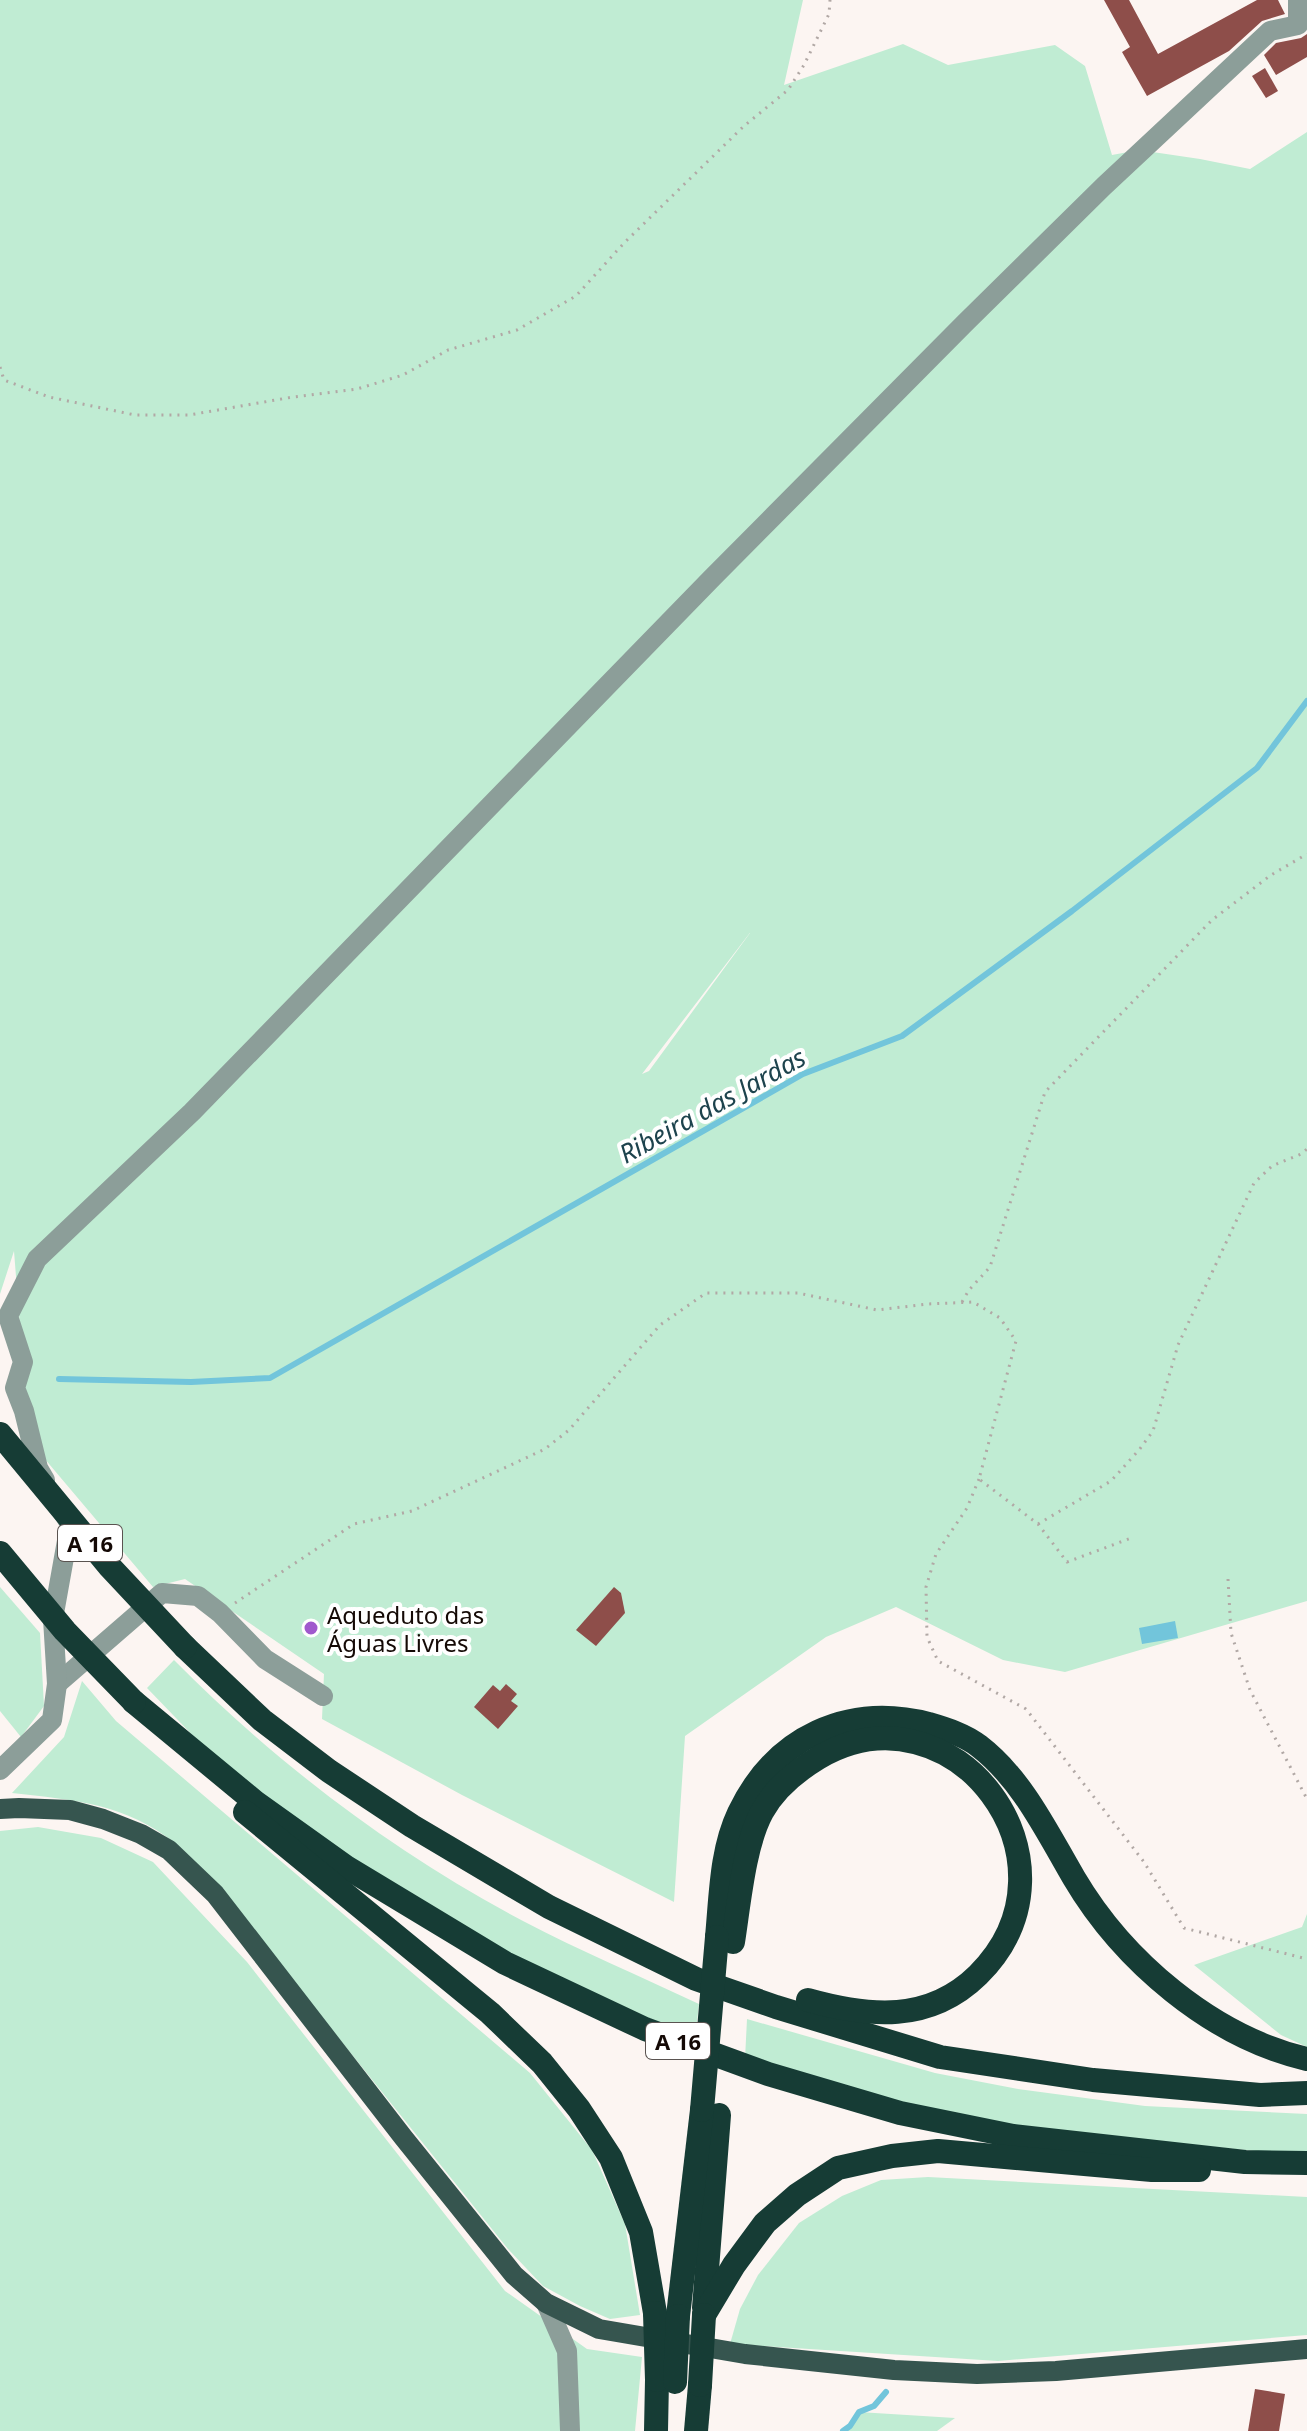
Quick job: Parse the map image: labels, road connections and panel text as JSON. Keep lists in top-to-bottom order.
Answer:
{
  "streets": {
    "highway": ["A 16"]
  },
  "water": ["Ribeira das Jardas"],
  "places": ["Aqueduto das Águas Livres"]
}
